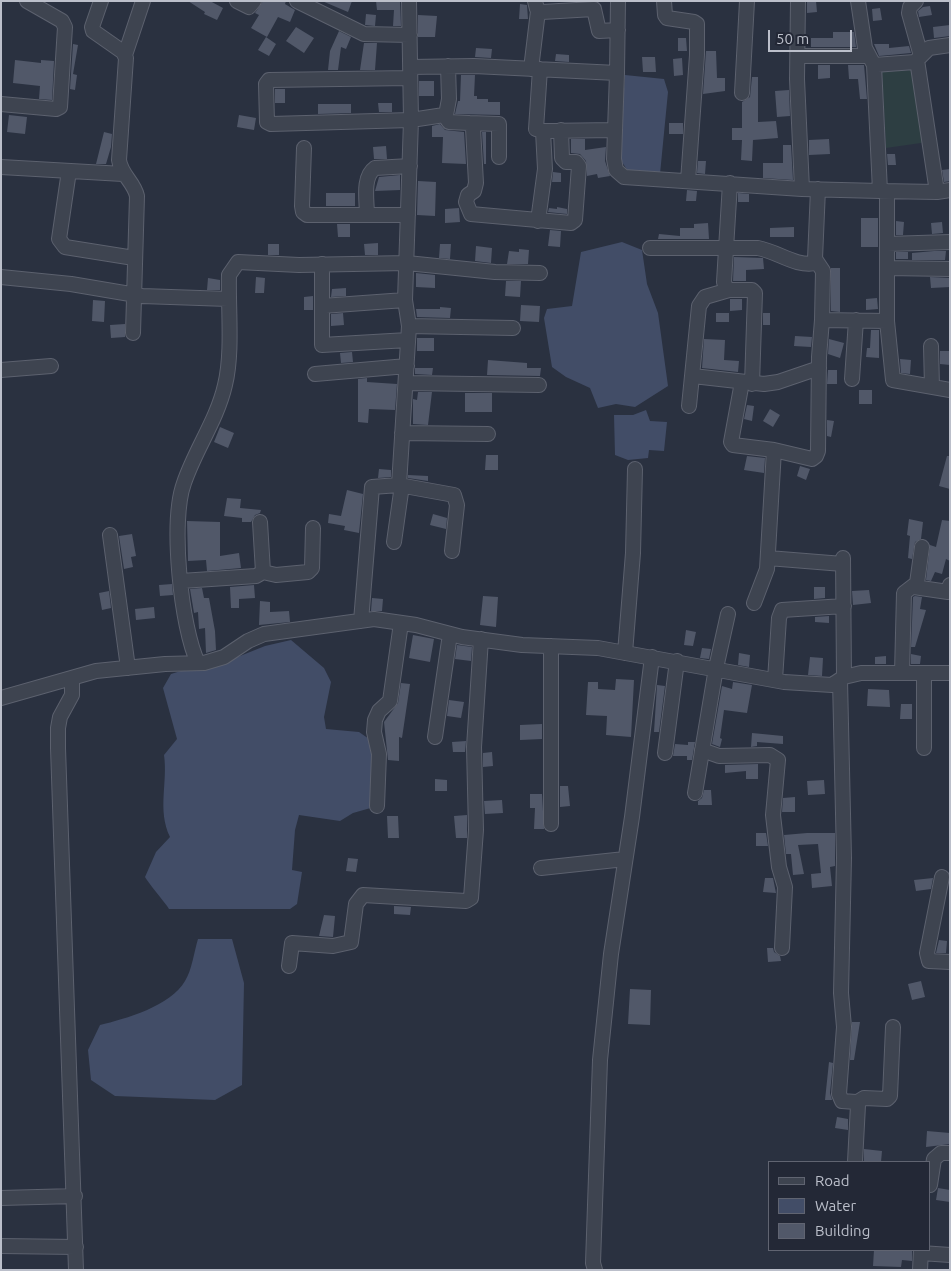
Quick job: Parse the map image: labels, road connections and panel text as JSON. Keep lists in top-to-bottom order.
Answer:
{
  "legend": ["Road", "Water", "Building"],
  "scale_bar": "50 m"
}
